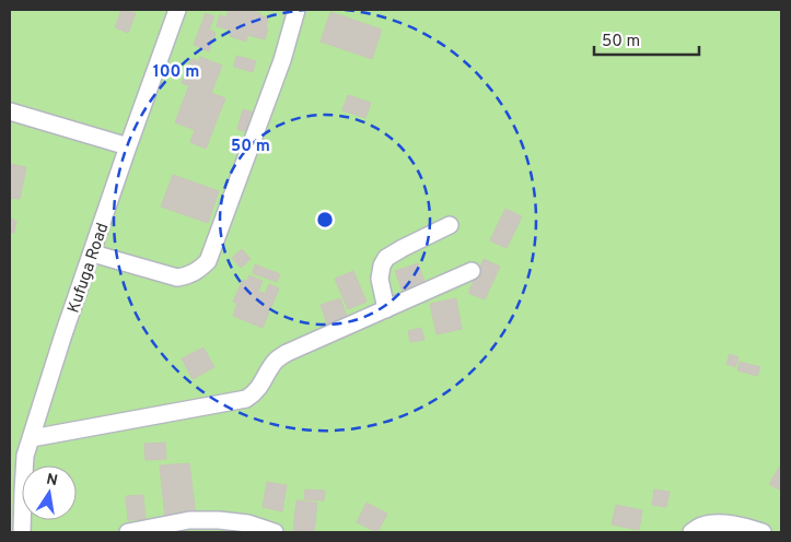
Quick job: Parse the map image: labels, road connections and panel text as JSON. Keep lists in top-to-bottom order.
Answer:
{
  "streets": {
    "street": ["Kufuga Road"]
  },
  "scale_bar": "50 m",
  "north": "top",
  "rings": ["100 m", "50 m"]
}
